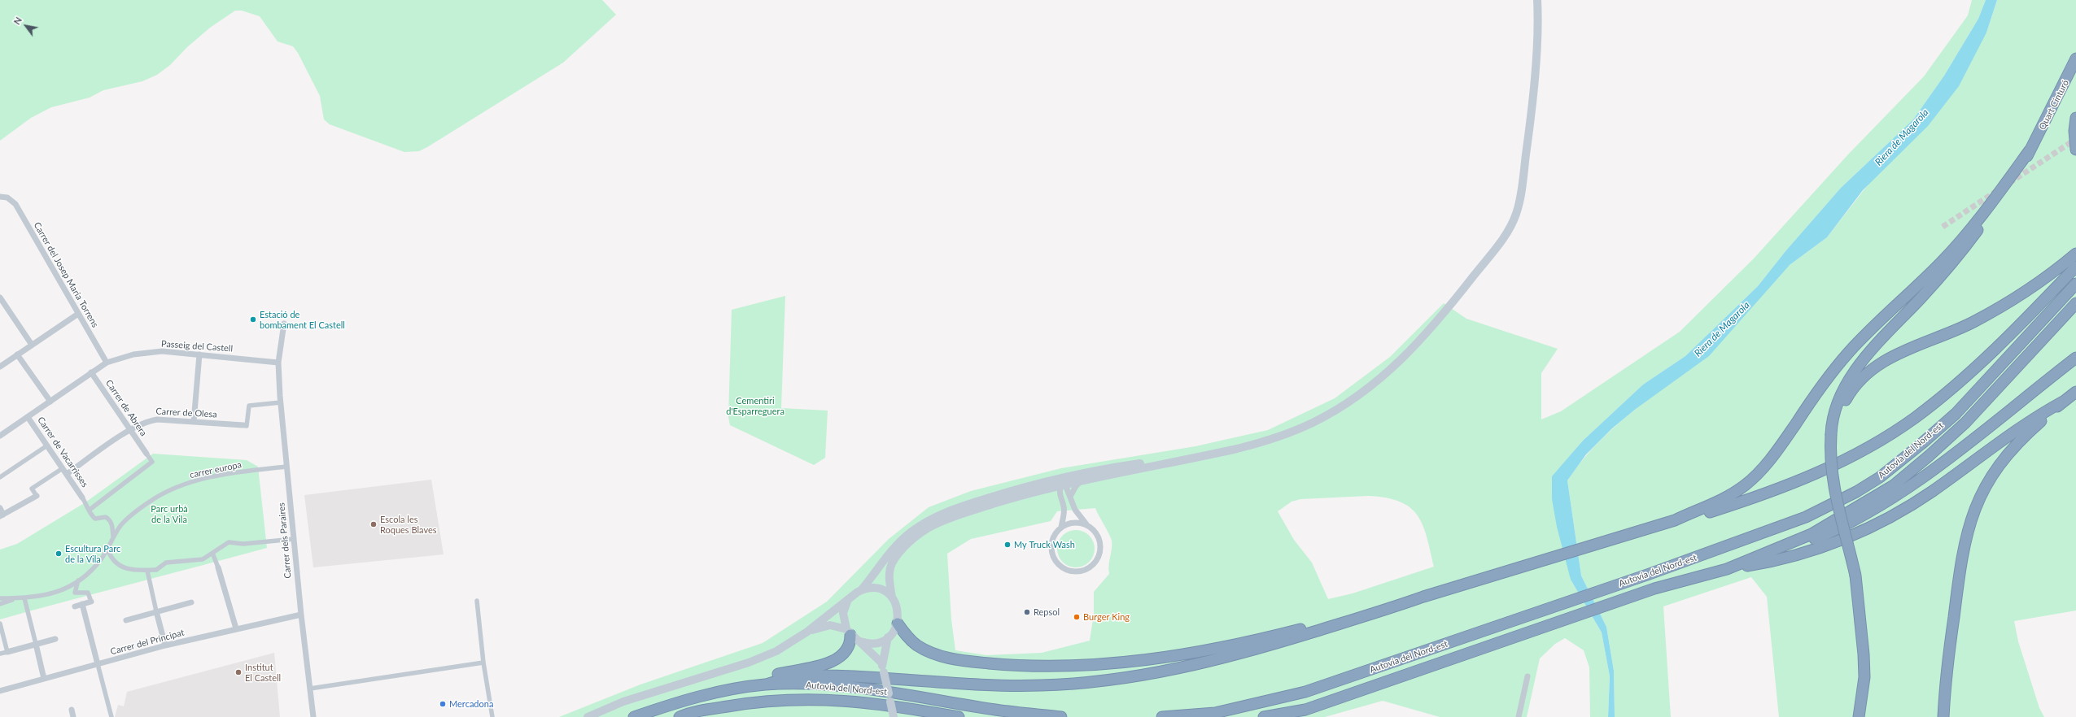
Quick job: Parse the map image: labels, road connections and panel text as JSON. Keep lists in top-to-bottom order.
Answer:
{
  "streets": {
    "highway": ["Quart Cinturó", "Autovia del Nord-est"],
    "street": [
      "Carrer del Josep Maria Torrens",
      "Passeig del Castell",
      "Carrer de Abrera",
      "Carrer de Olesa",
      "Carrer de Vacarrisses",
      "carrer europa",
      "Carrer dels Paraires",
      "Carrer del Principat"
    ]
  },
  "crossings": [
    ["Carrer del Josep Maria Torrens", "Passeig del Castell"],
    ["Passeig del Castell", "Carrer de Abrera"],
    ["Passeig del Castell", "Carrer de Vacarrisses"],
    ["Passeig del Castell", "Carrer dels Paraires"],
    ["Carrer de Abrera", "Carrer de Olesa"],
    ["Carrer de Olesa", "Carrer de Vacarrisses"],
    ["carrer europa", "Carrer dels Paraires"],
    ["Carrer dels Paraires", "Carrer del Principat"]
  ],
  "water": ["Riera de Magarola"],
  "parks": ["Cementiri d'Esparreguera", "Parc urbà de la Vila"],
  "places": [
    "Estació de bombament El Castell",
    "Escola les Roques Blaves",
    "My Truck Wash",
    "Escultura Parc de la Vila",
    "Repsol",
    "Burger King",
    "Institut El Castell",
    "Mercadona"
  ],
  "north": "top left"
}
